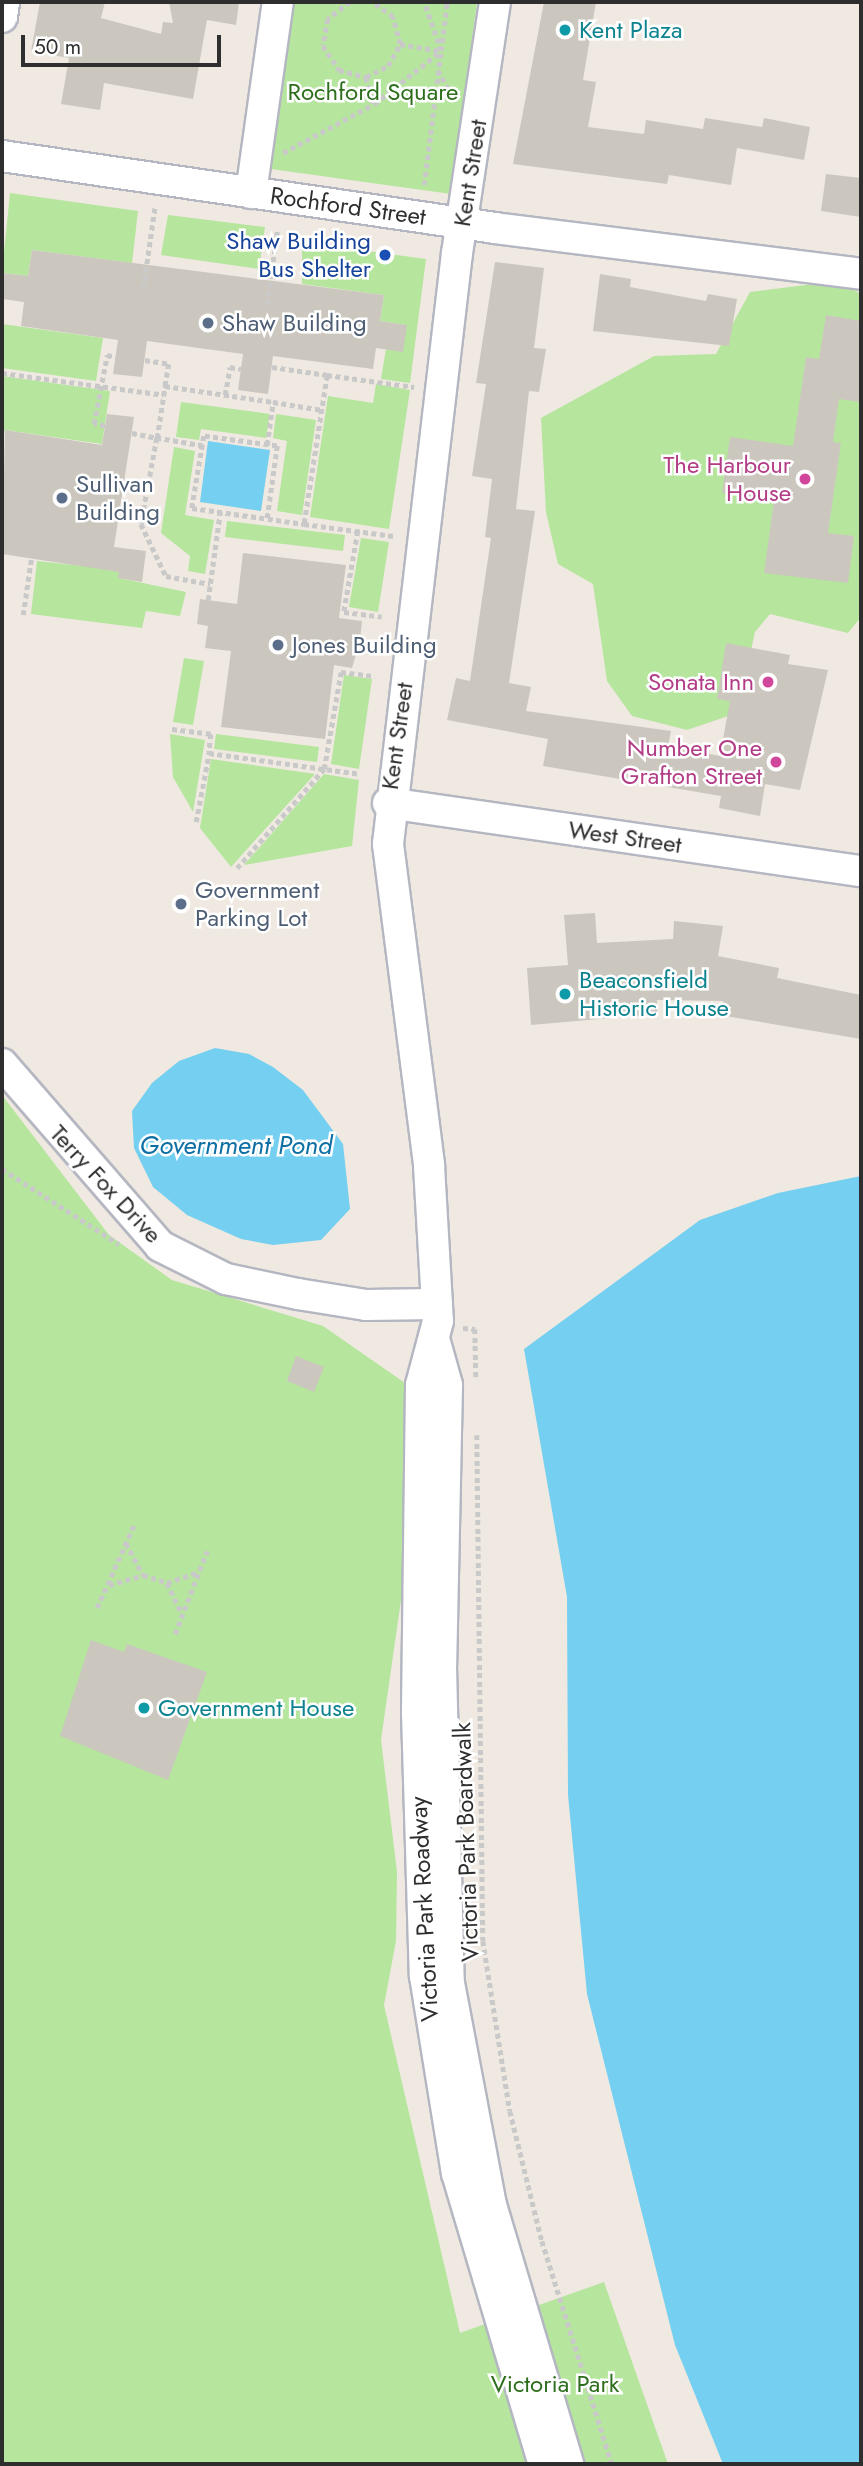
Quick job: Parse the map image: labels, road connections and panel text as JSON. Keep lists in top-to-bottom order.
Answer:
{
  "streets": {
    "street": [
      "Kent Street",
      "Rochford Street",
      "West Street",
      "Terry Fox Drive",
      "Victoria Park Roadway"
    ],
    "path": ["Victoria Park Boardwalk"]
  },
  "crossings": [
    ["Kent Street", "Rochford Street"],
    ["Kent Street", "West Street"],
    ["Kent Street", "Terry Fox Drive"],
    ["Kent Street", "Victoria Park Roadway"],
    ["Terry Fox Drive", "Victoria Park Roadway"]
  ],
  "water": ["Government Pond"],
  "parks": ["Rochford Square", "Victoria Park"],
  "places": [
    "Kent Plaza",
    "Shaw Building Bus Shelter",
    "Shaw Building",
    "The Harbour House",
    "Sullivan Building",
    "Jones Building",
    "Sonata Inn",
    "Number One Grafton Street",
    "Government Parking Lot",
    "Beaconsfield Historic House",
    "Government House"
  ],
  "scale_bar": "50 m"
}
